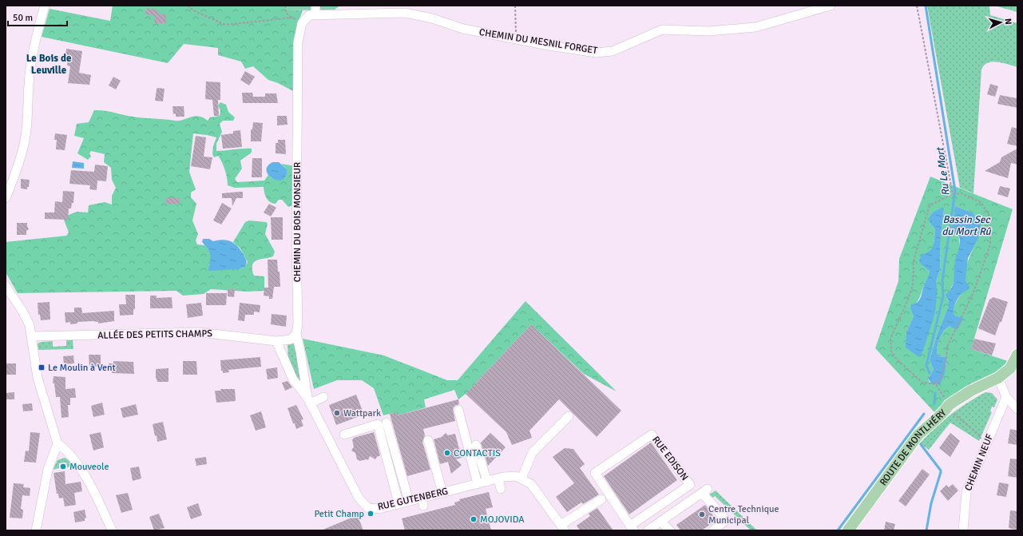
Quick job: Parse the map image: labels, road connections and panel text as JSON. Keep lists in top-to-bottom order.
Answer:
{
  "streets": {
    "main road": ["ROUTE DE MONTLHÉRY"],
    "street": [
      "CHEMIN DU MESNIL FORGET",
      "CHEMIN DU BOIS MONSIEUR",
      "ALLÉE DES PETITS CHAMPS",
      "RUE EDISON",
      "CHEMIN NEUF",
      "RUE GUTENBERG"
    ]
  },
  "crossings": [
    ["CHEMIN DU MESNIL FORGET", "CHEMIN DU BOIS MONSIEUR"],
    ["CHEMIN DU BOIS MONSIEUR", "RUE GUTENBERG"]
  ],
  "districts": ["Le Bois de Leuville"],
  "water": ["Ru Le Mort", "Bassin Sec du Mort Rû"],
  "places": {
    "transit": ["Le Moulin à Vent"],
    "other": [
      "Wattpark",
      "CONTACTIS",
      "Mouveole",
      "Petit Champ",
      "Centre Technique Municipal",
      "MOJOVIDA"
    ]
  },
  "scale_bar": "50 m",
  "north": "right"
}
